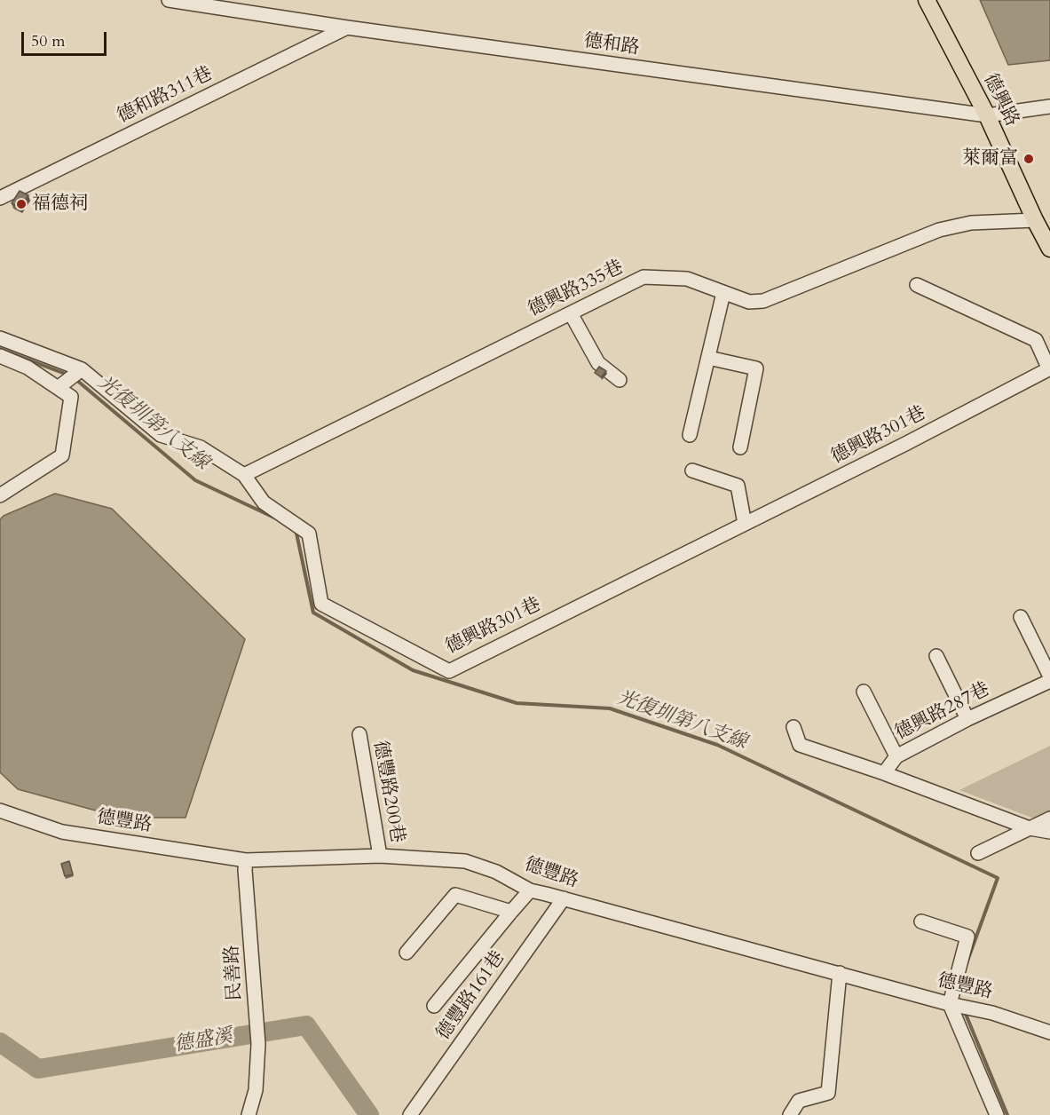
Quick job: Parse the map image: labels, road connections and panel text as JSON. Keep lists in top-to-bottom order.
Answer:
{
  "streets": {
    "main road": ["德興路"],
    "street": [
      "德和路",
      "德和路311巷",
      "德興路335巷",
      "德興路301巷",
      "德興路287巷",
      "德豐路200巷",
      "德豐路",
      "民善路",
      "德豐路161巷"
    ]
  },
  "crossings": [
    ["德和路", "德和路311巷"],
    ["德和路", "德興路"],
    ["德興路", "德興路335巷"],
    ["德興路335巷", "德興路301巷"],
    ["德豐路200巷", "德豐路"],
    ["德豐路", "民善路"],
    ["德豐路", "德豐路161巷"]
  ],
  "water": ["光復圳第八支線", "德盛溪"],
  "places": ["萊爾富", "福德祠"],
  "scale_bar": "50 m"
}
